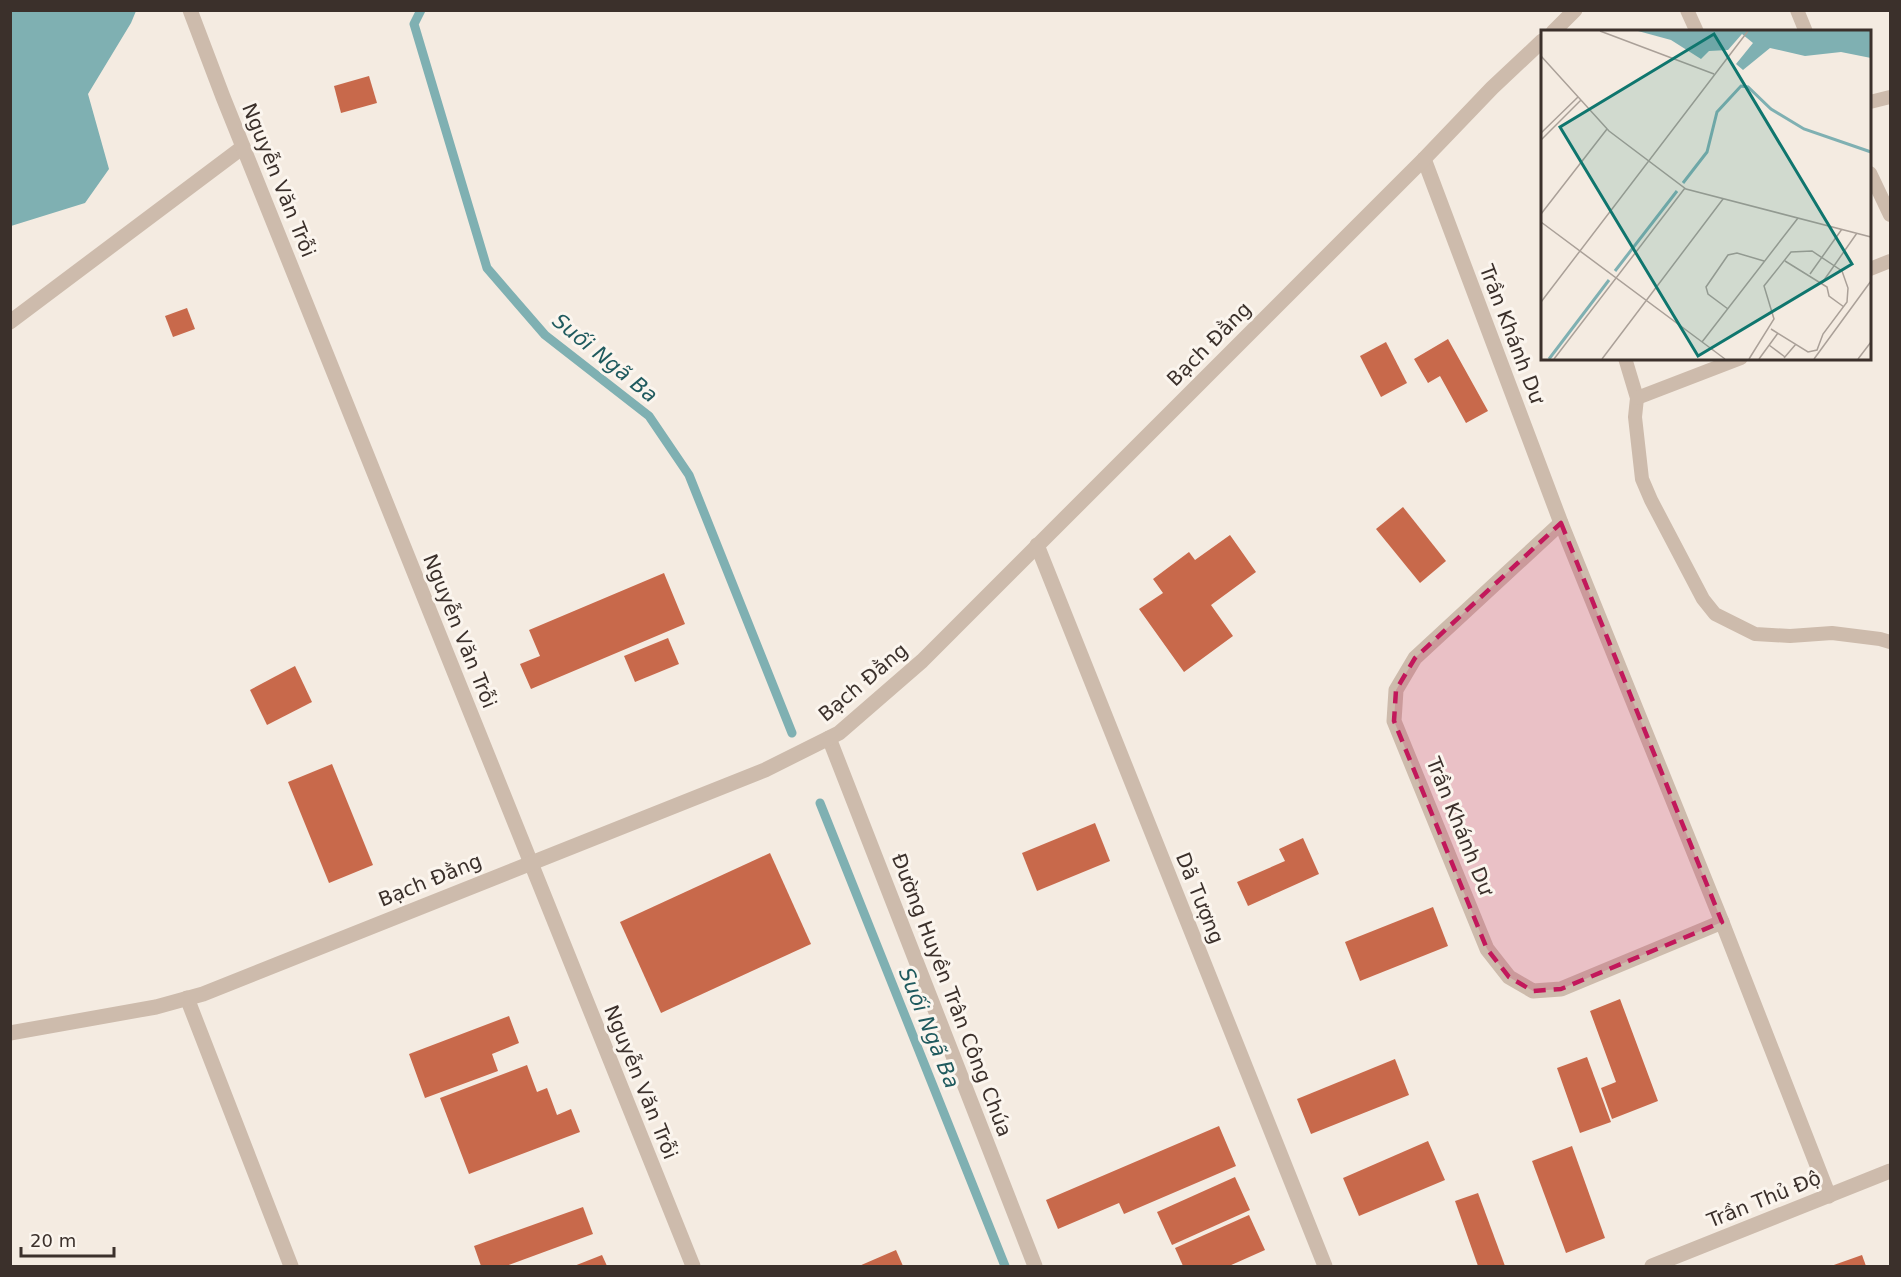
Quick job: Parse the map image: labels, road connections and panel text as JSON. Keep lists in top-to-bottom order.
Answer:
{
  "streets": {
    "street": [
      "Nguyễn Văn Trỗi",
      "Trần Khánh Dư",
      "Bạch Đằng",
      "Dã Tượng",
      "Đường Huyền Trân Công Chúa",
      "Trần Thủ Độ"
    ]
  },
  "crossings": [
    ["Nguyễn Văn Trỗi", "Bạch Đằng"],
    ["Trần Khánh Dư", "Bạch Đằng"],
    ["Trần Khánh Dư", "Trần Thủ Độ"],
    ["Bạch Đằng", "Dã Tượng"],
    ["Bạch Đằng", "Đường Huyền Trân Công Chúa"]
  ],
  "water": ["Suối Ngã Ba"],
  "scale_bar": "20 m"
}
